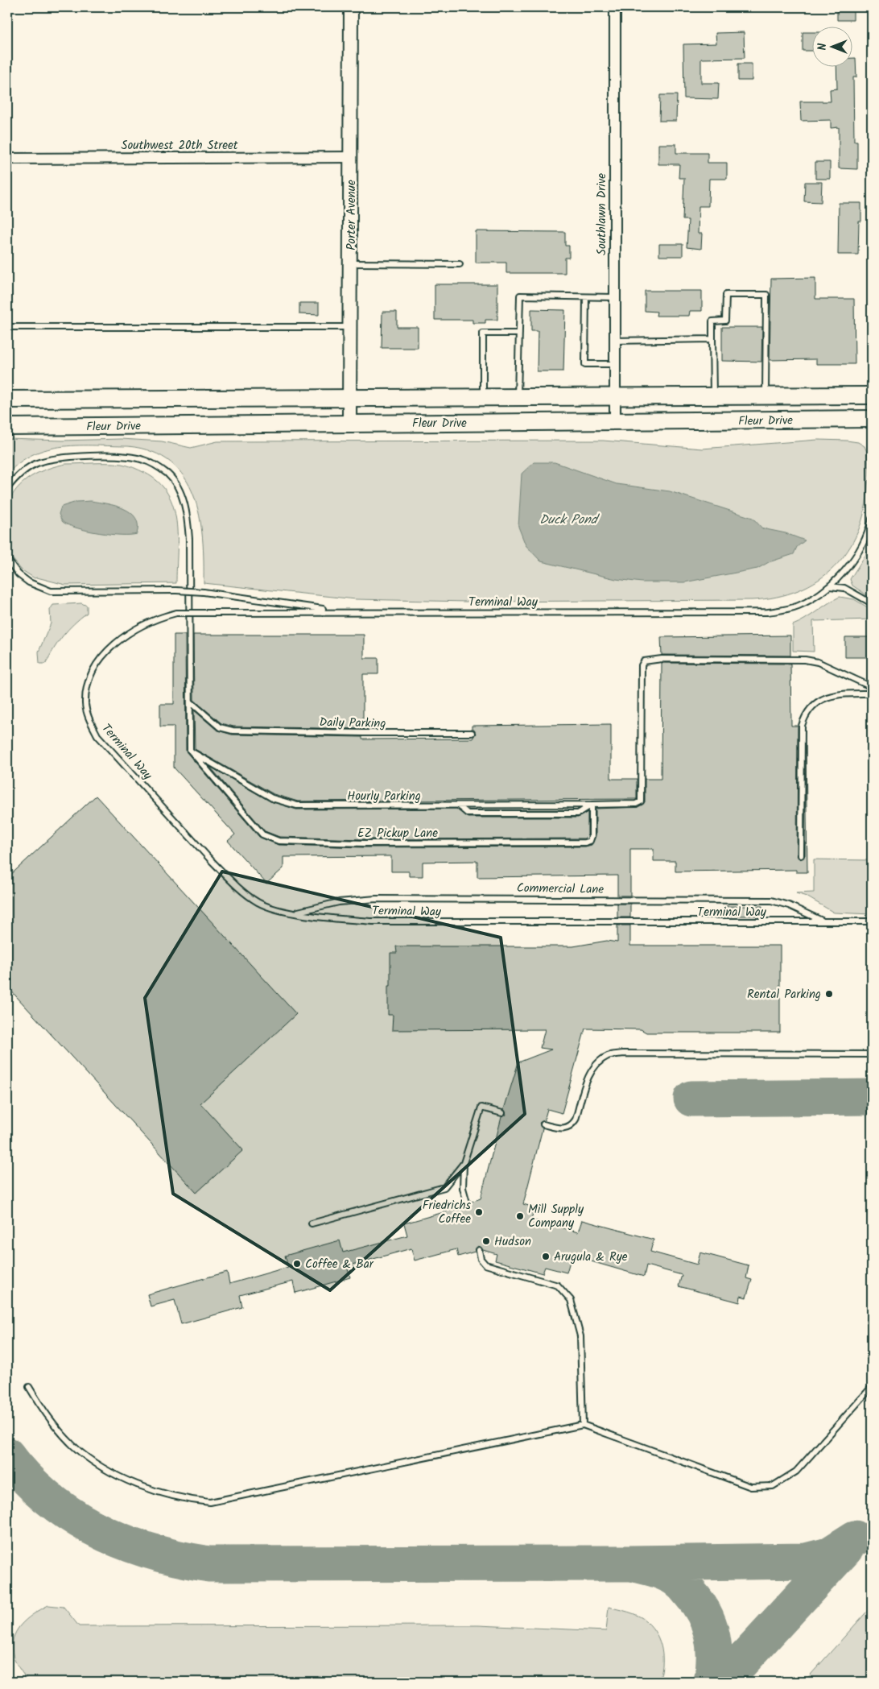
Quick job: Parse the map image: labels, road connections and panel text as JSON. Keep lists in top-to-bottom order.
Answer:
{
  "streets": {
    "main road": ["Fleur Drive"],
    "street": ["Southwest 20th Street", "Southlawn Drive", "Porter Avenue"],
    "lane": [
      "Terminal Way",
      "Daily Parking",
      "Hourly Parking",
      "EZ Pickup Lane",
      "Commercial Lane"
    ]
  },
  "crossings": [
    ["Southwest 20th Street", "Porter Avenue"],
    ["Southlawn Drive", "Fleur Drive"],
    ["Porter Avenue", "Fleur Drive"],
    ["Terminal Way", "Commercial Lane"],
    ["Hourly Parking", "EZ Pickup Lane"]
  ],
  "water": ["Duck Pond"],
  "places": [
    "Rental Parking",
    "Friedrichs Coffee",
    "Mill Supply Company",
    "Hudson",
    "Arugula & Rye",
    "Coffee & Bar"
  ],
  "north": "left"
}
